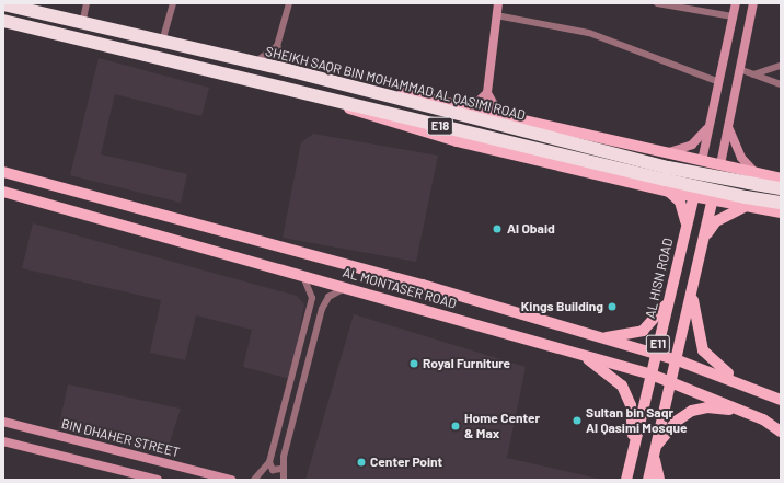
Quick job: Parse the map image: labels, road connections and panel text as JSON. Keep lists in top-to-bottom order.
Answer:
{
  "streets": {
    "highway": ["SHEIKH SAQR BIN MOHAMMAD AL QASIMI ROAD", "E18"],
    "main road": ["AL HISN ROAD", "AL MONTASER ROAD", "E11"],
    "street": ["BIN DHAHER STREET"]
  },
  "crossings": [
    ["AL HISN ROAD", "AL MONTASER ROAD"],
    ["AL MONTASER ROAD", "E11"]
  ],
  "places": [
    "Al Obaid",
    "Kings Building",
    "Royal Furniture",
    "Sultan bin Saqr Al Qasimi Mosque",
    "Home Center & Max",
    "Center Point"
  ]
}
